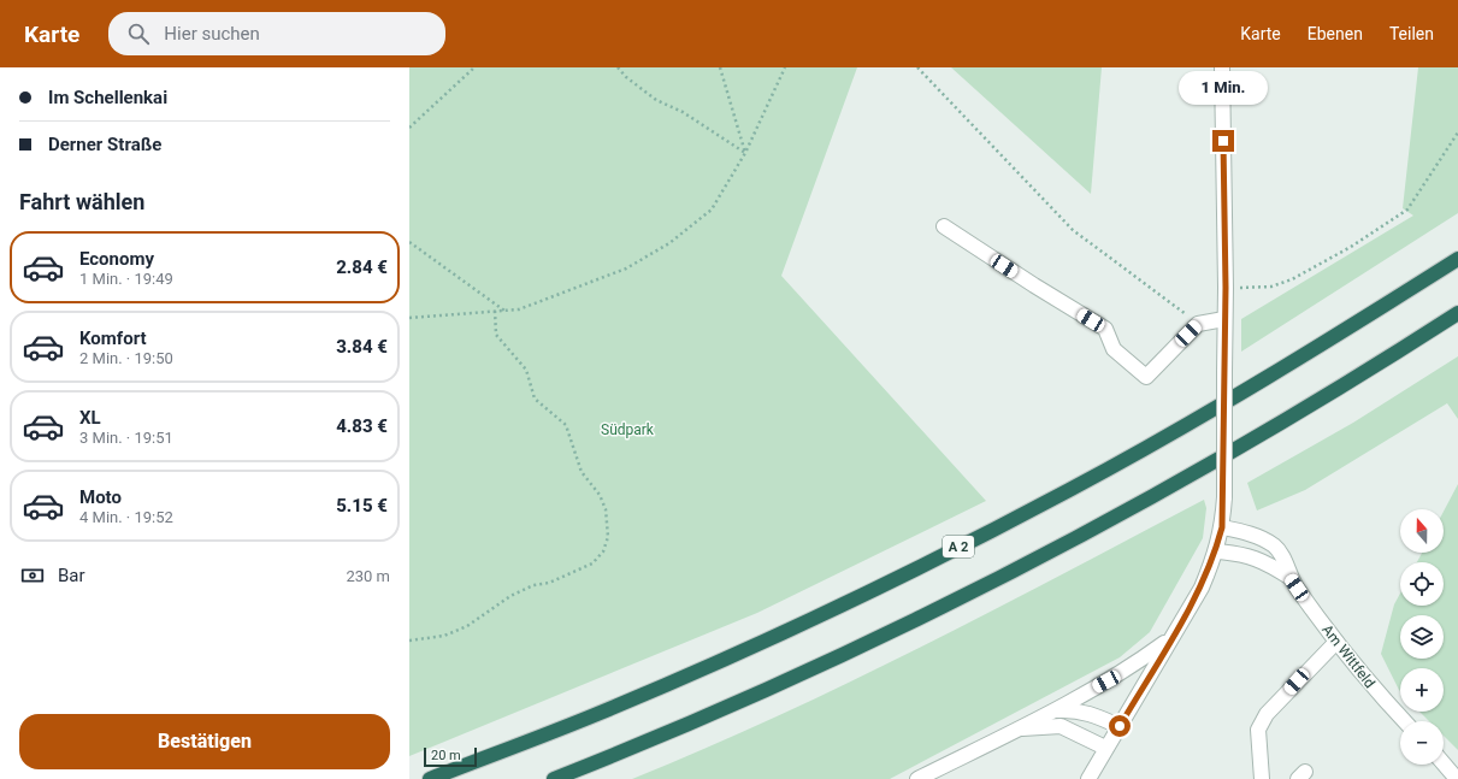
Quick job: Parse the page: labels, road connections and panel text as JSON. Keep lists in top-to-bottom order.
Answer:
{
  "streets": {
    "highway": ["A 2"],
    "street": ["Am Wittfeld"]
  },
  "parks": ["Südpark"],
  "scale_bar": "20 m",
  "north": "top",
  "page": {
    "header": "Karte",
    "search": "Hier suchen",
    "nav": ["Karte", "Ebenen", "Teilen"],
    "banner": ["Im Schellenkai", "Derner Straße"],
    "bubble": "1 Min.",
    "heading": "Fahrt wählen",
    "list": [
      {
        "name": "Economy",
        "note": "1 Min. · 19:49",
        "value": "2.84 €"
      },
      {
        "name": "Komfort",
        "note": "2 Min. · 19:50",
        "value": "3.84 €"
      },
      {
        "name": "XL",
        "note": "3 Min. · 19:51",
        "value": "4.83 €"
      },
      {
        "name": "Moto",
        "note": "4 Min. · 19:52",
        "value": "5.15 €"
      }
    ],
    "map_buttons": ["+", "−"],
    "pay": ["Bar", "230 m"],
    "buttons": "Bestätigen",
    "scale": "20 m"
  }
}
